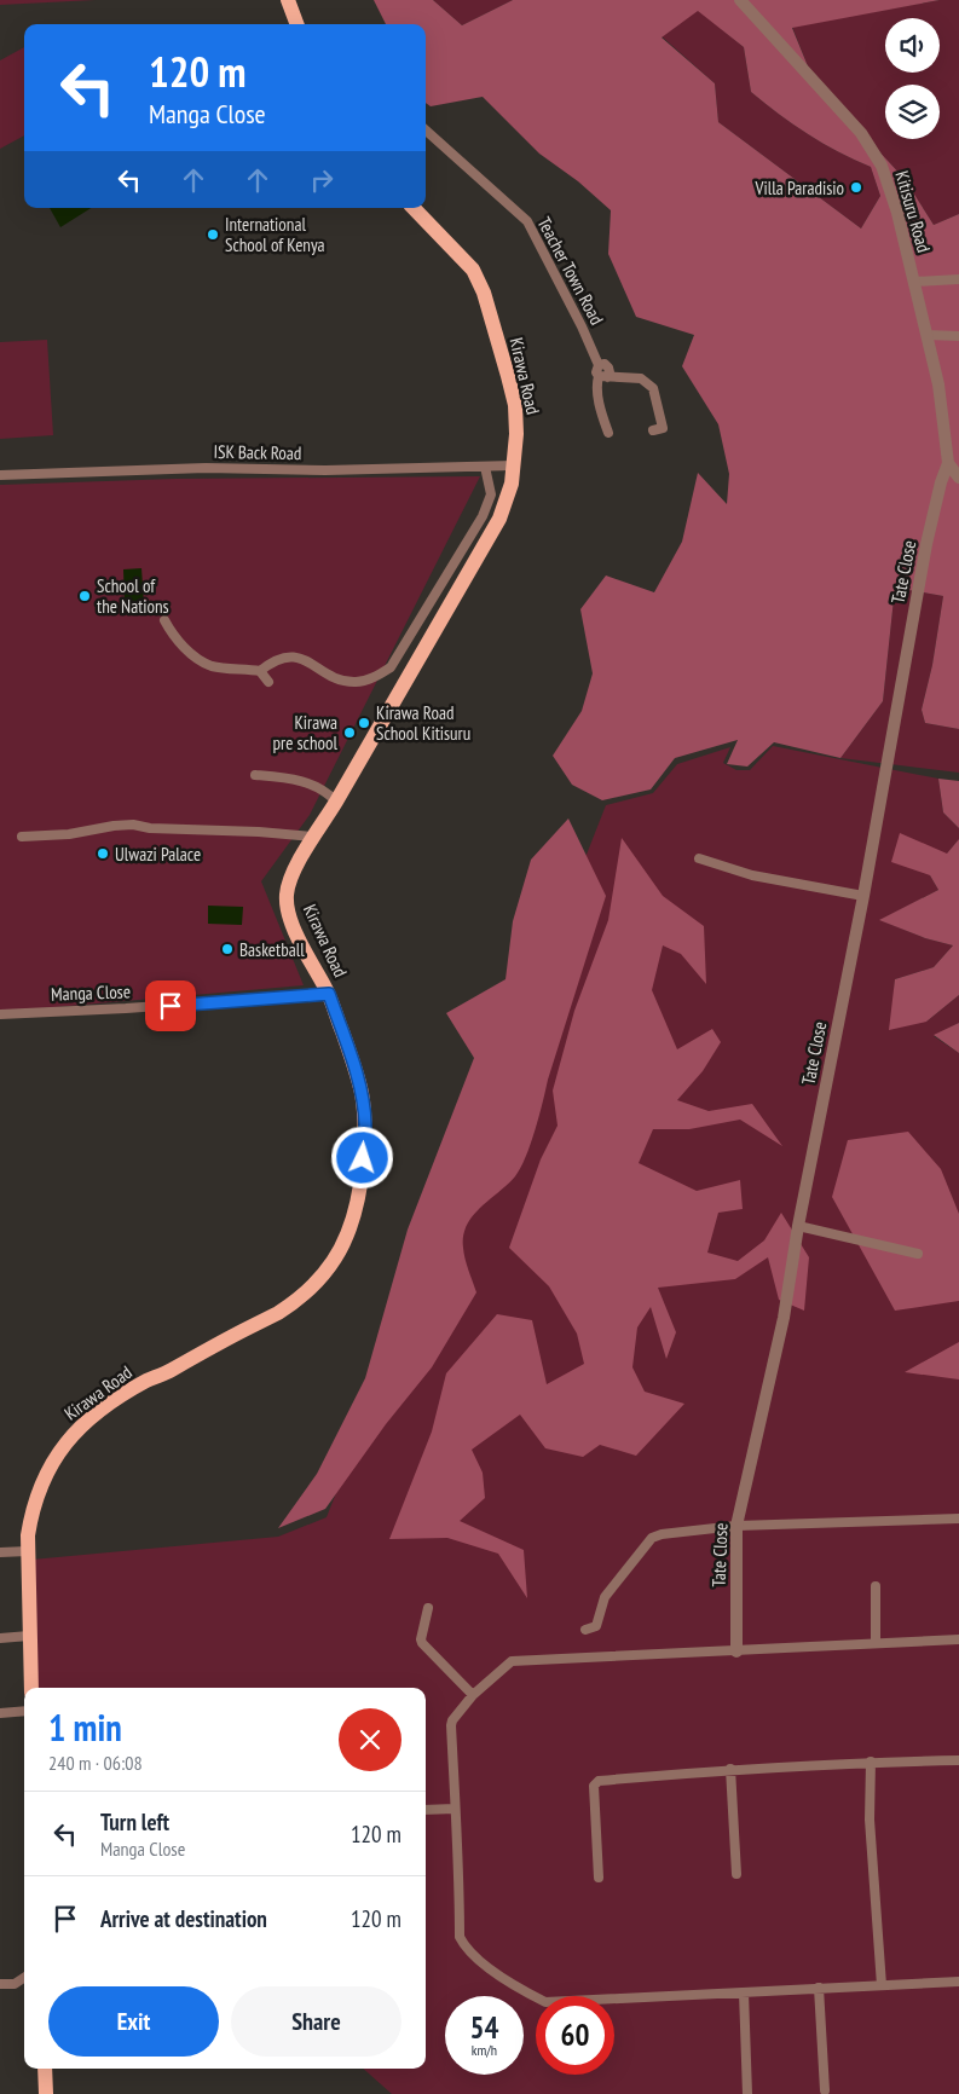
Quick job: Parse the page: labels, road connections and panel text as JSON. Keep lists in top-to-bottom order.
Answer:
{
  "streets": {
    "main road": ["Kirawa Road"],
    "street": [
      "Kitisuru Road",
      "Teacher Town Road",
      "ISK Back Road",
      "Tate Close",
      "Manga Close"
    ]
  },
  "crossings": [
    ["Kitisuru Road", "Tate Close"],
    ["Kirawa Road", "ISK Back Road"],
    ["Kirawa Road", "Manga Close"]
  ],
  "places": [
    "Villa Paradisio",
    "International School of Kenya",
    "School of the Nations",
    "Kirawa Road School Kitisuru",
    "Kirawa pre school",
    "Ulwazi Palace",
    "Basketball"
  ],
  "page": {
    "turn": ["120 m", "Manga Close"],
    "heading": ["1 min", "240 m · 06:08"],
    "list": [
      {
        "name": "Turn left",
        "note": "Manga Close",
        "value": "120 m"
      },
      {
        "name": "Arrive at destination",
        "value": "120 m"
      }
    ],
    "buttons": ["Exit", "Share"],
    "speed": "54 km/h",
    "limit": "60"
  }
}
